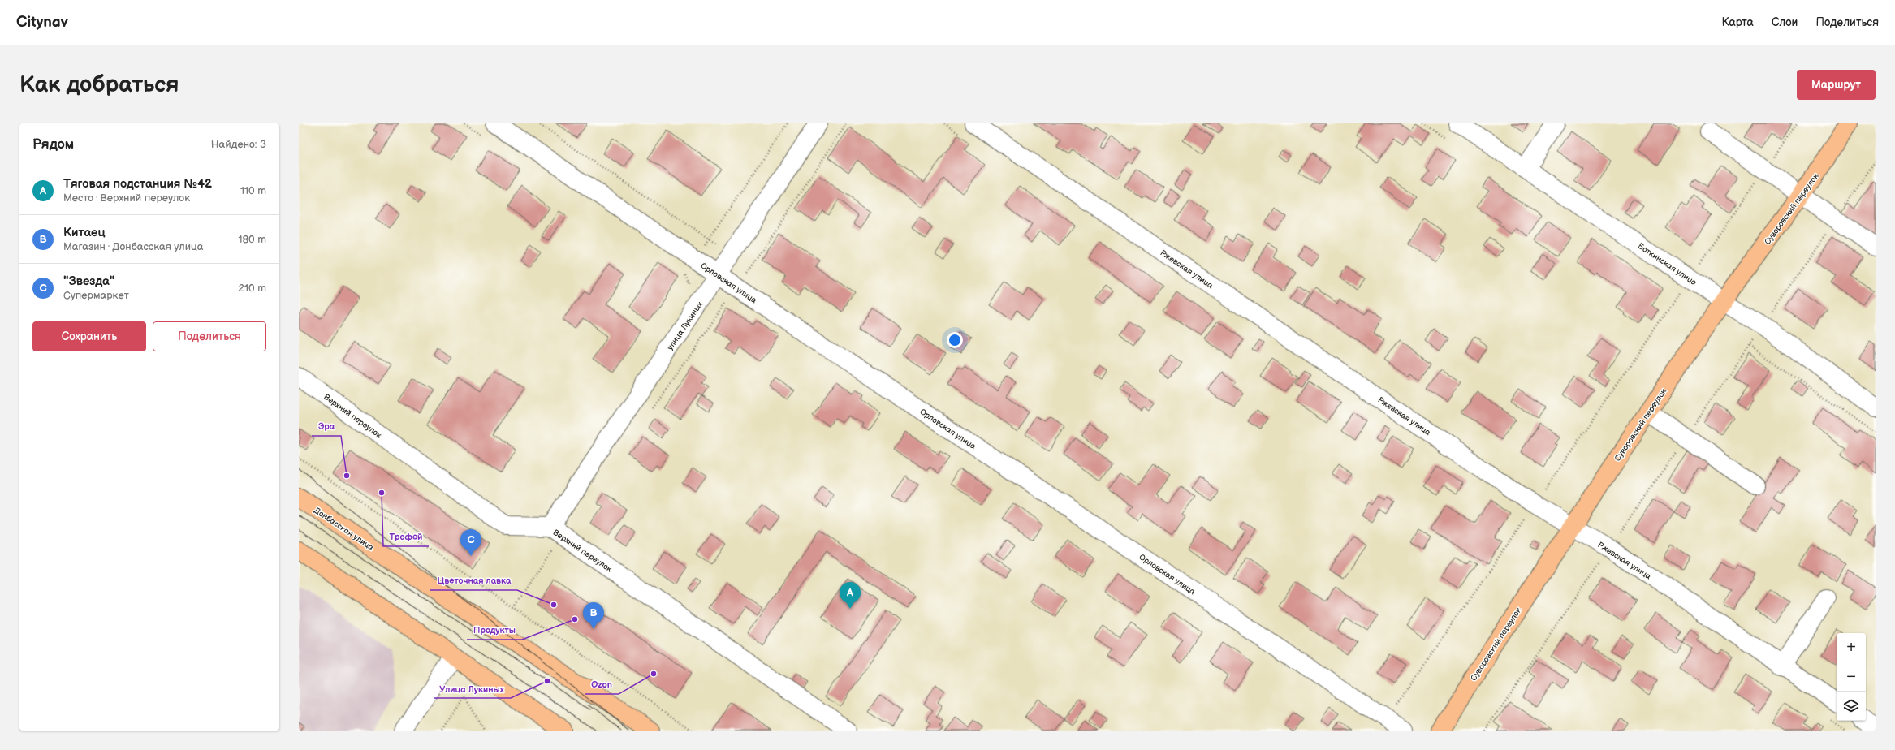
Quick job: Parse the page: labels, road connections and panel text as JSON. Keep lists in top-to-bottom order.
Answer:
{
  "streets": {
    "main road": ["Суворовский переулок", "Донбасская улица"],
    "street": [
      "Боткинская улица",
      "Ржевская улица",
      "Орловская улица",
      "улица Лукиных",
      "Верхний переулок"
    ]
  },
  "crossings": [
    ["Суворовский переулок", "Боткинская улица"],
    ["Суворовский переулок", "Ржевская улица"],
    ["Орловская улица", "улица Лукиных"],
    ["улица Лукиных", "Верхний переулок"]
  ],
  "places": [
    "Эра",
    "Трофей",
    "Цветочная лавка",
    "Продукты",
    "Ozon",
    "Улица Лукиных"
  ],
  "page": {
    "header": "Citynav",
    "nav": ["Карта", "Слои", "Поделиться"],
    "buttons": [
      "Маршрут",
      ["Сохранить", "Поделиться"]
    ],
    "title": "Как добраться",
    "heading": ["Рядом", "Найдено: 3"],
    "list": [
      {
        "mark": "A",
        "name": "Тяговая подстанция №42",
        "note": "Место · Верхний переулок",
        "value": "110 m"
      },
      {
        "mark": "B",
        "name": "Китаец",
        "note": "Магазин · Донбасская улица",
        "value": "180 m"
      },
      {
        "mark": "C",
        "name": "\"Звезда\"",
        "note": "Супермаркет",
        "value": "210 m"
      }
    ],
    "pins": ["C", "A", "B"],
    "map_buttons": ["+", "−"]
  }
}
